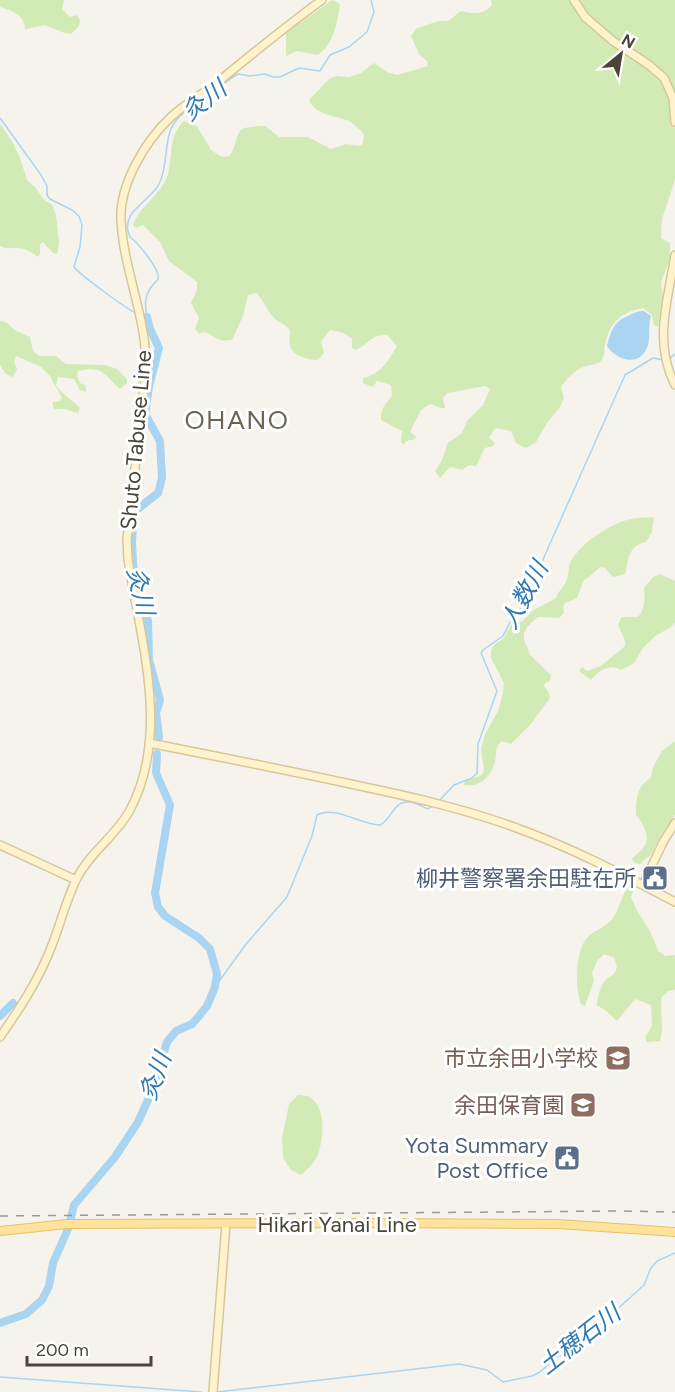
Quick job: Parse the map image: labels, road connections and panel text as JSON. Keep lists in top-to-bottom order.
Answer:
{
  "streets": {
    "main road": ["Hikari Yanai Line"],
    "street": ["Shuto Tabuse Line"]
  },
  "districts": ["OHANO"],
  "water": ["灸川", "人数川", "土穂石川"],
  "places": {
    "public building": ["柳井警察署余田駐在所", "Yota Summary Post Office"],
    "school or university": ["市立余田小学校", "余田保育園"]
  },
  "scale_bar": "200 m",
  "north": "top right"
}
